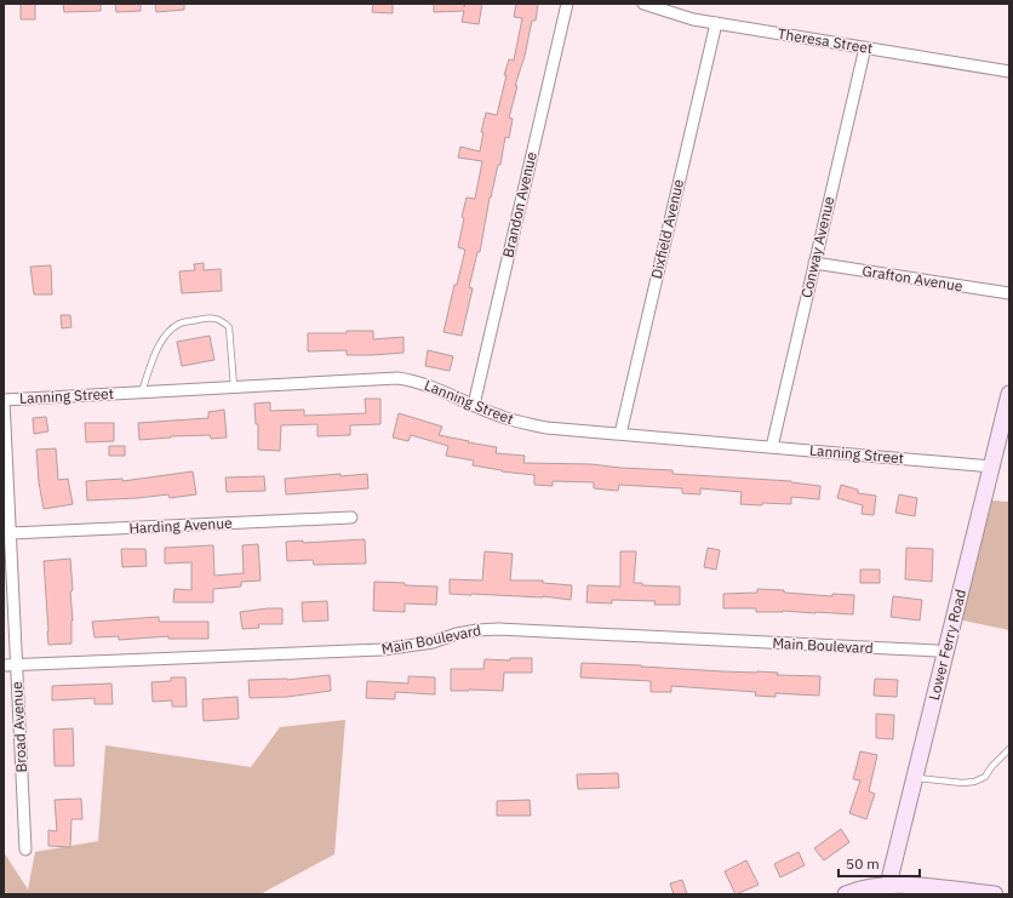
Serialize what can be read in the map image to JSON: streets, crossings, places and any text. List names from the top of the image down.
{
  "streets": {
    "street": [
      "Theresa Street",
      "Brandon Avenue",
      "Dixfield Avenue",
      "Conway Avenue",
      "Grafton Avenue",
      "Lanning Street",
      "Harding Avenue",
      "Main Boulevard",
      "Lower Ferry Road",
      "Broad Avenue"
    ]
  },
  "crossings": [
    ["Theresa Street", "Dixfield Avenue"],
    ["Theresa Street", "Conway Avenue"],
    ["Brandon Avenue", "Lanning Street"],
    ["Dixfield Avenue", "Lanning Street"],
    ["Conway Avenue", "Grafton Avenue"],
    ["Conway Avenue", "Lanning Street"],
    ["Lanning Street", "Lower Ferry Road"],
    ["Lanning Street", "Broad Avenue"],
    ["Harding Avenue", "Broad Avenue"],
    ["Main Boulevard", "Lower Ferry Road"],
    ["Main Boulevard", "Broad Avenue"]
  ],
  "scale_bar": "50 m"
}
